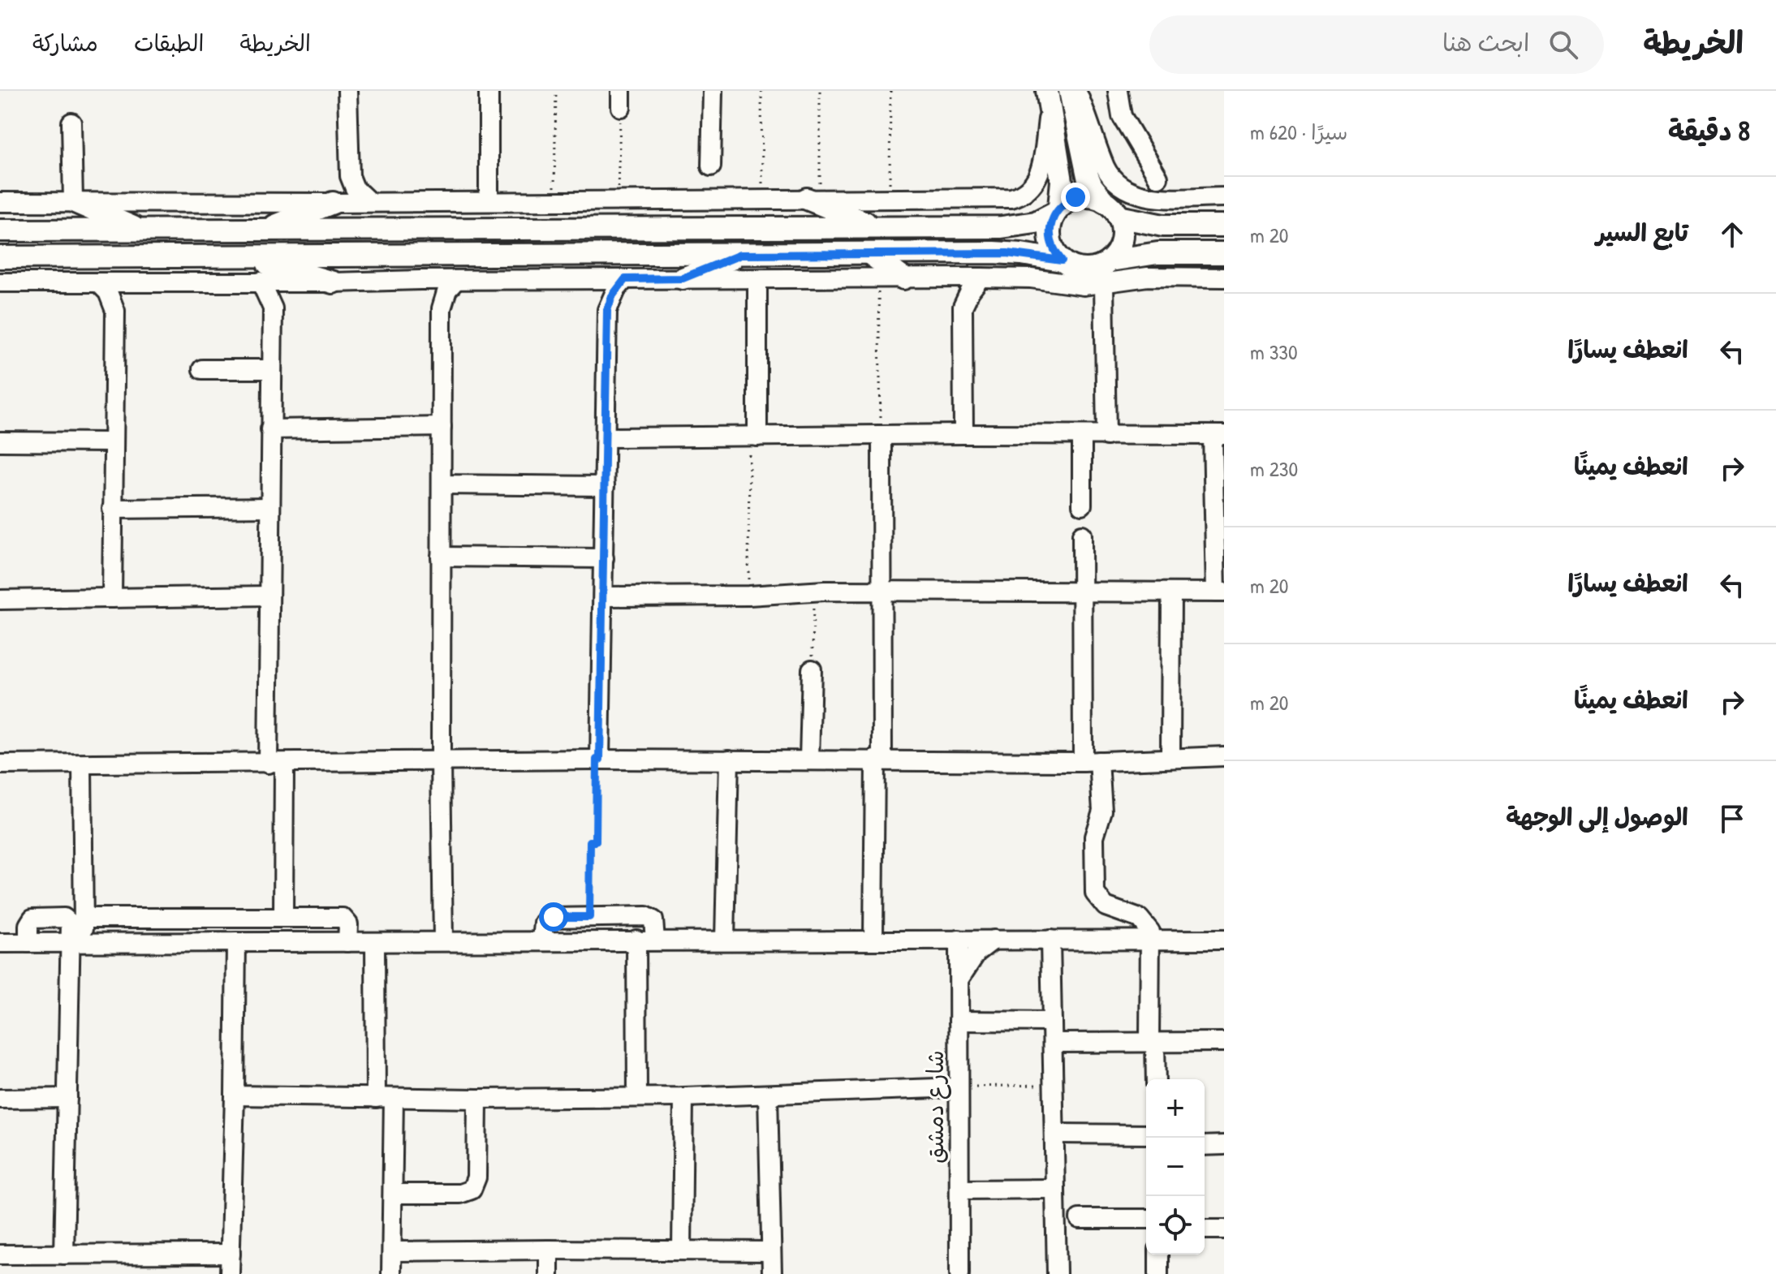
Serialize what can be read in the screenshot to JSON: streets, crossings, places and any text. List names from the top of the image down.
{
  "streets": {
    "street": ["شارع دمشق"]
  },
  "page": {
    "header": "الخريطة",
    "search": "ابحث هنا",
    "nav": ["الخريطة", "الطبقات", "مشاركة"],
    "heading": ["8 دقيقة", "سيرًا · 620 m"],
    "list": [
      ["تابع السير", "20 m"],
      ["انعطف يسارًا", "330 m"],
      ["انعطف يمينًا", "230 m"],
      ["انعطف يسارًا", "20 m"],
      ["انعطف يمينًا", "20 m"],
      "الوصول إلى الوجهة"
    ],
    "map_buttons": ["+", "−"]
  }
}
